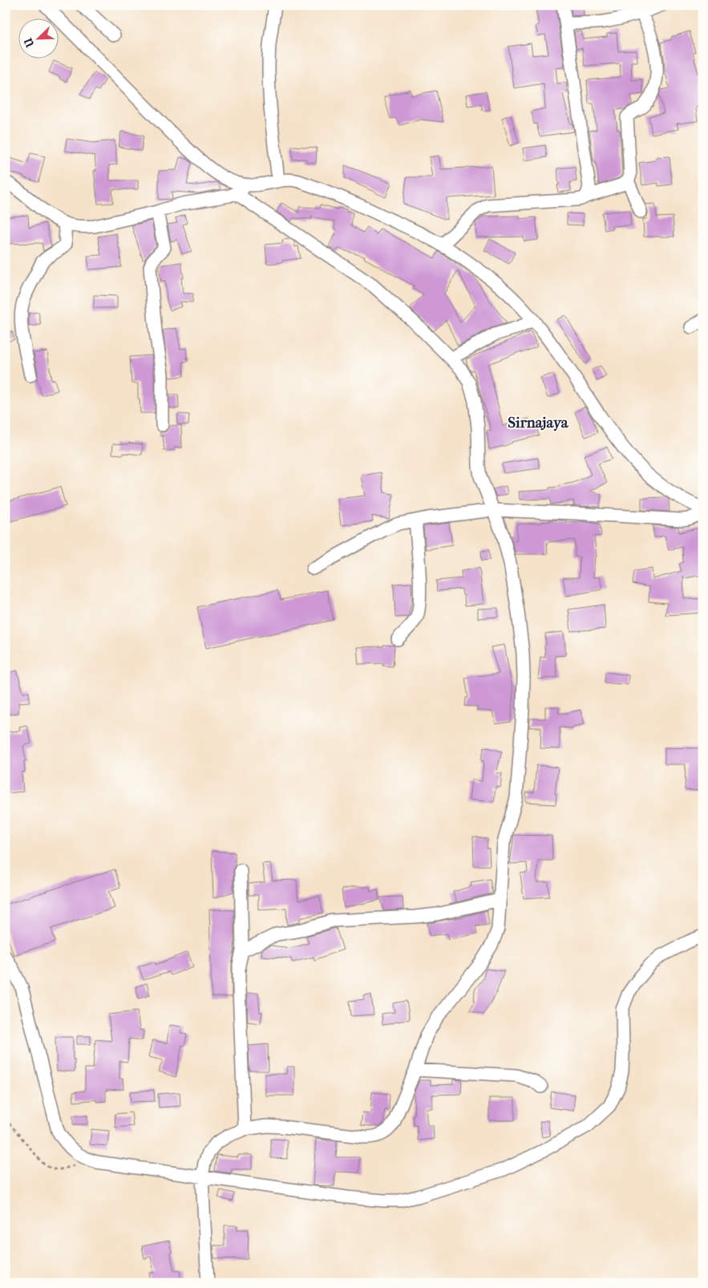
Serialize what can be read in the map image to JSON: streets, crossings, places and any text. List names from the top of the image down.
{
  "districts": ["Sirnajaya"],
  "north": "bottom left"
}
